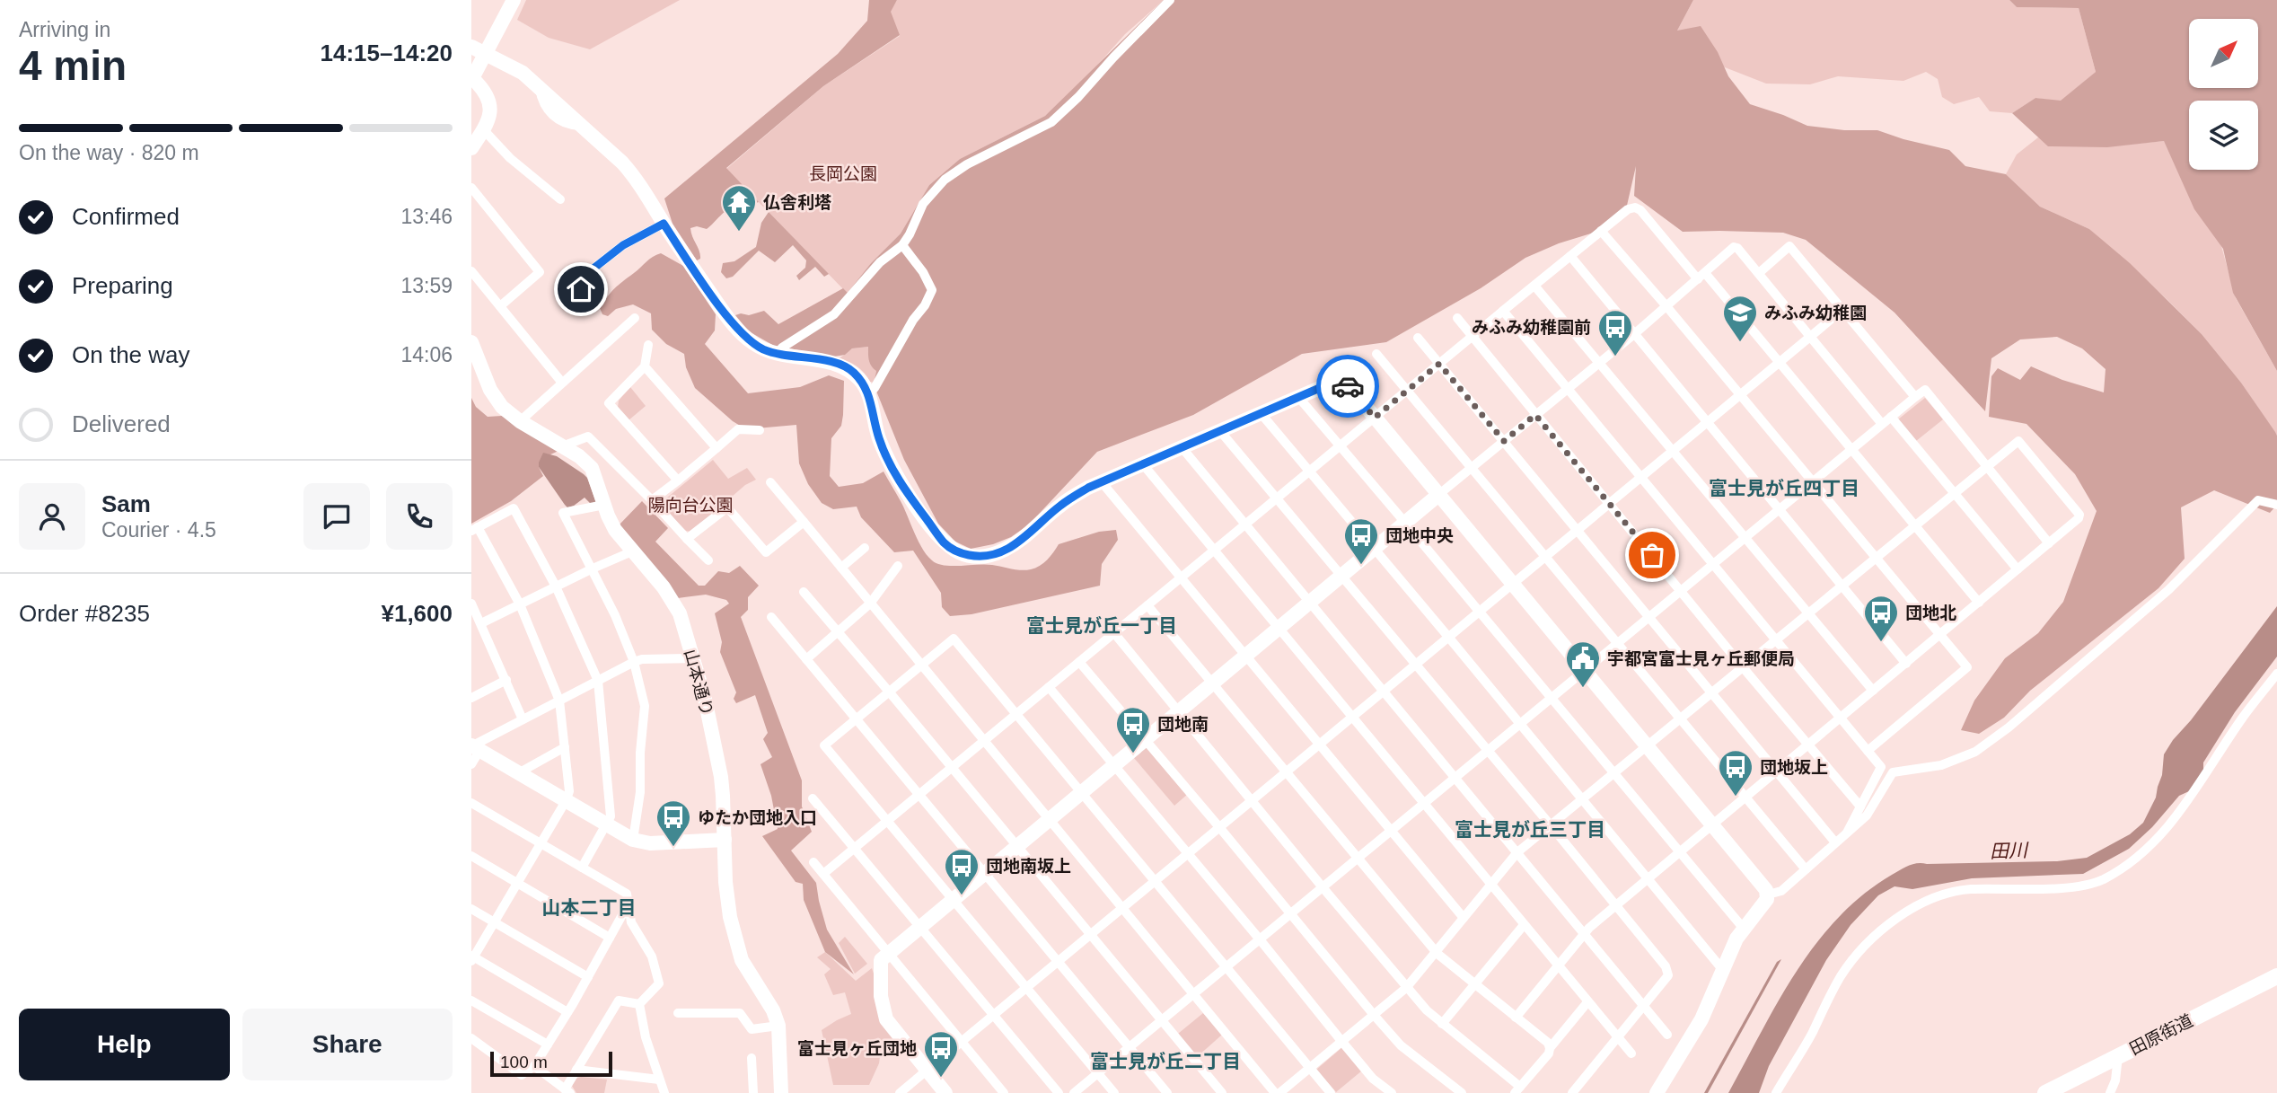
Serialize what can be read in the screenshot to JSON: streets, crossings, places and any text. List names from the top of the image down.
{
  "streets": {
    "main road": ["田原街道"],
    "street": ["山本通り"]
  },
  "districts": [
    "富士見が丘四丁目",
    "富士見が丘一丁目",
    "富士見が丘三丁目",
    "山本二丁目",
    "富士見が丘二丁目"
  ],
  "water": ["田川"],
  "parks": ["長岡公園", "陽向台公園"],
  "places": {
    "temple": ["仏舎利塔"],
    "school or university": ["みふみ幼稚園"],
    "bus stop": [
      "みふみ幼稚園前",
      "団地中央",
      "団地北",
      "団地南",
      "団地坂上",
      "ゆたか団地入口",
      "団地南坂上",
      "富士見ヶ丘団地"
    ],
    "public building": ["宇都宮富士見ヶ丘郵便局"]
  },
  "scale_bar": "100 m",
  "north": "top right",
  "page": {
    "heading": ["4 min", "Arriving in", "14:15–14:20"],
    "panel": [
      "Sam",
      "Courier · 4.5",
      "Order #8235",
      "¥1,600"
    ],
    "bar": "On the way · 820 m",
    "list": [
      ["Confirmed", "13:46"],
      ["Preparing", "13:59"],
      ["On the way", "14:06"],
      "Delivered"
    ],
    "buttons": ["Help", "Share"],
    "scale": "100 m"
  }
}
